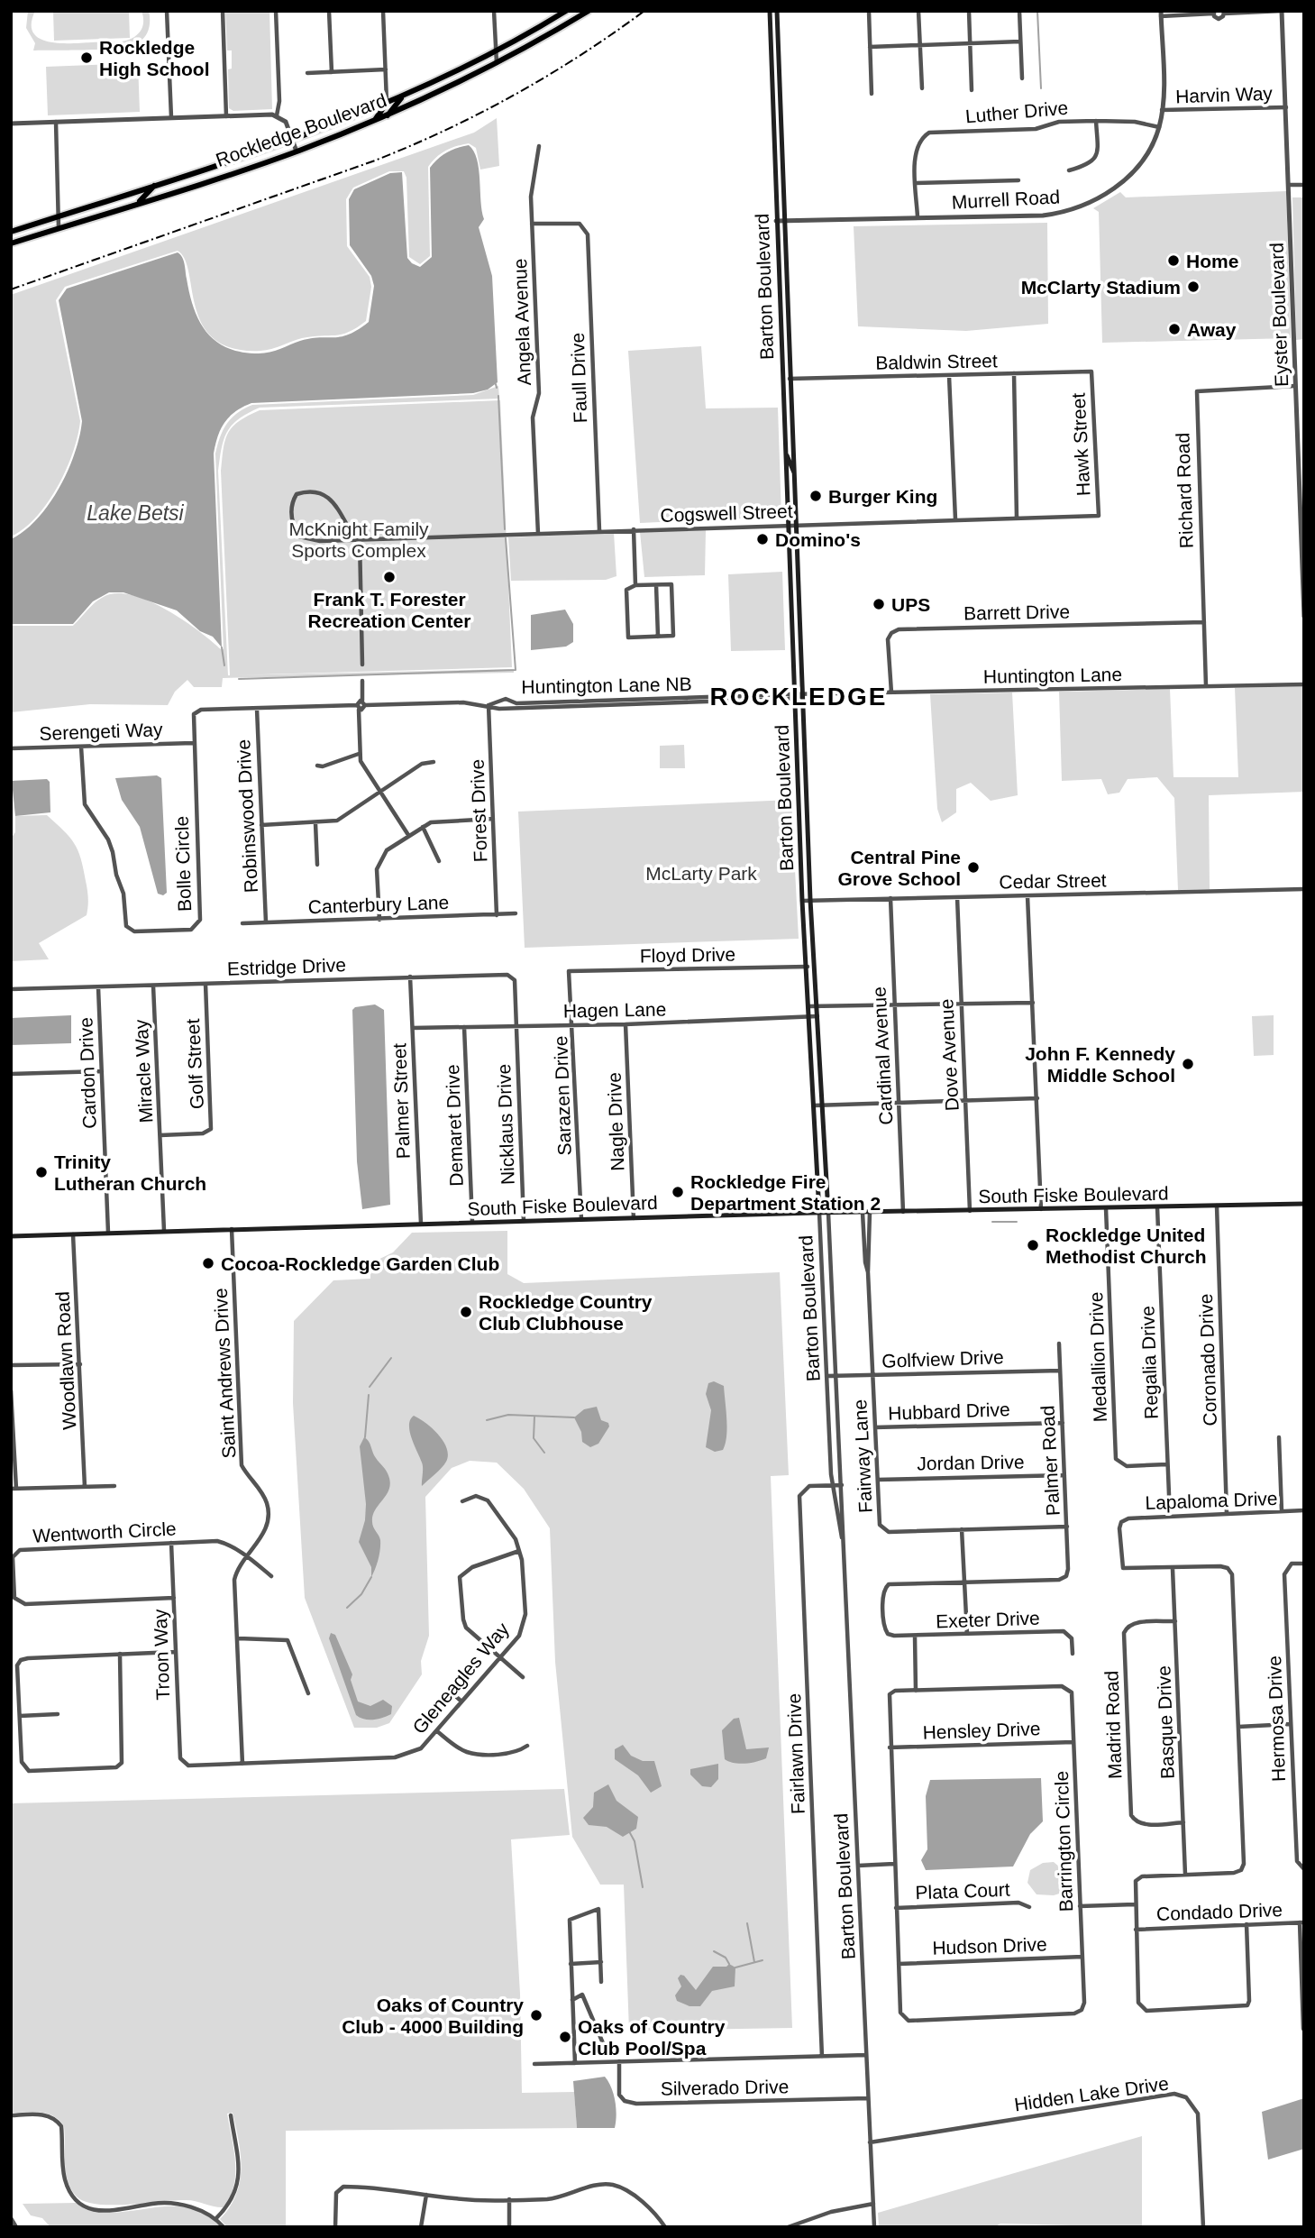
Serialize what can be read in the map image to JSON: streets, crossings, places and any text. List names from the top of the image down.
{
  "streets": {
    "main road": ["Rockledge Boulevard", "Barton Boulevard", "South Fiske Boulevard"],
    "street": [
      "Harvin Way",
      "Luther Drive",
      "Murrell Road",
      "Eyster Boulevard",
      "Angela Avenue",
      "Baldwin Street",
      "Faull Drive",
      "Hawk Street",
      "Richard Road",
      "Cogswell Street",
      "Barrett Drive",
      "Huntington Lane",
      "Huntington Lane NB",
      "Serengeti Way",
      "Forest Drive",
      "Robinswood Drive",
      "Bolle Circle",
      "Cedar Street",
      "Canterbury Lane",
      "Floyd Drive",
      "Estridge Drive",
      "Hagen Lane",
      "Dove Avenue",
      "Cardinal Avenue",
      "Golf Street",
      "Miracle Way",
      "Cardon Drive",
      "Sarazen Drive",
      "Palmer Street",
      "Nagle Drive",
      "Nicklaus Drive",
      "Demaret Drive",
      "Medallion Drive",
      "Golfview Drive",
      "Coronado Drive",
      "Woodlawn Road",
      "Regalia Drive",
      "Saint Andrews Drive",
      "Hubbard Drive",
      "Fairway Lane",
      "Palmer Road",
      "Jordan Drive",
      "Lapaloma Drive",
      "Wentworth Circle",
      "Exeter Drive",
      "Troon Way",
      "Gleneagles Way",
      "Hermosa Drive",
      "Basque Drive",
      "Madrid Road",
      "Hensley Drive",
      "Fairlawn Drive",
      "Barrington Circle",
      "Plata Court",
      "Condado Drive",
      "Hudson Drive",
      "Silverado Drive",
      "Hidden Lake Drive"
    ]
  },
  "crossings": [
    ["Harvin Way", "Murrell Road"],
    ["Harvin Way", "Eyster Boulevard"],
    ["Luther Drive", "Murrell Road"],
    ["Murrell Road", "Barton Boulevard"],
    ["Barton Boulevard", "Baldwin Street"],
    ["Barton Boulevard", "Cogswell Street"],
    ["Barton Boulevard", "Huntington Lane"],
    ["Barton Boulevard", "Huntington Lane NB"],
    ["Barton Boulevard", "Cedar Street"],
    ["Barton Boulevard", "Floyd Drive"],
    ["Barton Boulevard", "Hagen Lane"],
    ["Barton Boulevard", "South Fiske Boulevard"],
    ["Barton Boulevard", "Golfview Drive"],
    ["Barton Boulevard", "Fairlawn Drive"],
    ["Barton Boulevard", "Silverado Drive"],
    ["Barton Boulevard", "Hidden Lake Drive"],
    ["Eyster Boulevard", "Richard Road"],
    ["Angela Avenue", "Faull Drive"],
    ["Angela Avenue", "Cogswell Street"],
    ["Baldwin Street", "Hawk Street"],
    ["Faull Drive", "Cogswell Street"],
    ["Hawk Street", "Cogswell Street"],
    ["Richard Road", "Barrett Drive"],
    ["Richard Road", "Huntington Lane"],
    ["Barrett Drive", "Huntington Lane"],
    ["Huntington Lane", "Huntington Lane NB"],
    ["Huntington Lane NB", "Forest Drive"],
    ["Serengeti Way", "Bolle Circle"],
    ["Forest Drive", "Canterbury Lane"],
    ["Robinswood Drive", "Bolle Circle"],
    ["Robinswood Drive", "Canterbury Lane"],
    ["Cedar Street", "Dove Avenue"],
    ["Cedar Street", "Cardinal Avenue"],
    ["Floyd Drive", "Sarazen Drive"],
    ["Estridge Drive", "Hagen Lane"],
    ["Estridge Drive", "Golf Street"],
    ["Estridge Drive", "Miracle Way"],
    ["Estridge Drive", "Cardon Drive"],
    ["Estridge Drive", "Palmer Street"],
    ["Estridge Drive", "Nicklaus Drive"],
    ["Hagen Lane", "Sarazen Drive"],
    ["Hagen Lane", "Palmer Street"],
    ["Hagen Lane", "Nagle Drive"],
    ["Hagen Lane", "Nicklaus Drive"],
    ["Hagen Lane", "Demaret Drive"],
    ["Dove Avenue", "South Fiske Boulevard"],
    ["Cardinal Avenue", "South Fiske Boulevard"],
    ["Golf Street", "Miracle Way"],
    ["Miracle Way", "South Fiske Boulevard"],
    ["Cardon Drive", "South Fiske Boulevard"],
    ["Sarazen Drive", "South Fiske Boulevard"],
    ["Palmer Street", "South Fiske Boulevard"],
    ["Nagle Drive", "South Fiske Boulevard"],
    ["Nicklaus Drive", "South Fiske Boulevard"],
    ["Demaret Drive", "South Fiske Boulevard"],
    ["South Fiske Boulevard", "Medallion Drive"],
    ["South Fiske Boulevard", "Coronado Drive"],
    ["South Fiske Boulevard", "Woodlawn Road"],
    ["South Fiske Boulevard", "Regalia Drive"],
    ["South Fiske Boulevard", "Saint Andrews Drive"],
    ["South Fiske Boulevard", "Fairway Lane"],
    ["Medallion Drive", "Regalia Drive"],
    ["Golfview Drive", "Fairway Lane"],
    ["Golfview Drive", "Palmer Road"],
    ["Coronado Drive", "Lapaloma Drive"],
    ["Regalia Drive", "Lapaloma Drive"],
    ["Saint Andrews Drive", "Wentworth Circle"],
    ["Saint Andrews Drive", "Gleneagles Way"],
    ["Hubbard Drive", "Fairway Lane"],
    ["Hubbard Drive", "Palmer Road"],
    ["Fairway Lane", "Palmer Road"],
    ["Fairway Lane", "Jordan Drive"],
    ["Palmer Road", "Jordan Drive"],
    ["Palmer Road", "Exeter Drive"],
    ["Lapaloma Drive", "Basque Drive"],
    ["Wentworth Circle", "Troon Way"],
    ["Troon Way", "Gleneagles Way"],
    ["Basque Drive", "Madrid Road"],
    ["Hensley Drive", "Barrington Circle"],
    ["Barrington Circle", "Plata Court"],
    ["Barrington Circle", "Hudson Drive"]
  ],
  "districts": ["ROCKLEDGE"],
  "water": ["Lake Betsi"],
  "parks": ["McKnight Family Sports Complex", "McLarty Park"],
  "places": [
    "Rockledge High School",
    "Home",
    "McClarty Stadium",
    "Away",
    "Burger King",
    "Domino's",
    "Frank T. Forester Recreation Center",
    "UPS",
    "Central Pine Grove School",
    "John F. Kennedy Middle School",
    "Trinity Lutheran Church",
    "Rockledge Fire Department Station 2",
    "Rockledge United Methodist Church",
    "Cocoa-Rockledge Garden Club",
    "Rockledge Country Club Clubhouse",
    "Oaks of Country Club - 4000 Building",
    "Oaks of Country Club Pool/Spa"
  ]
}
